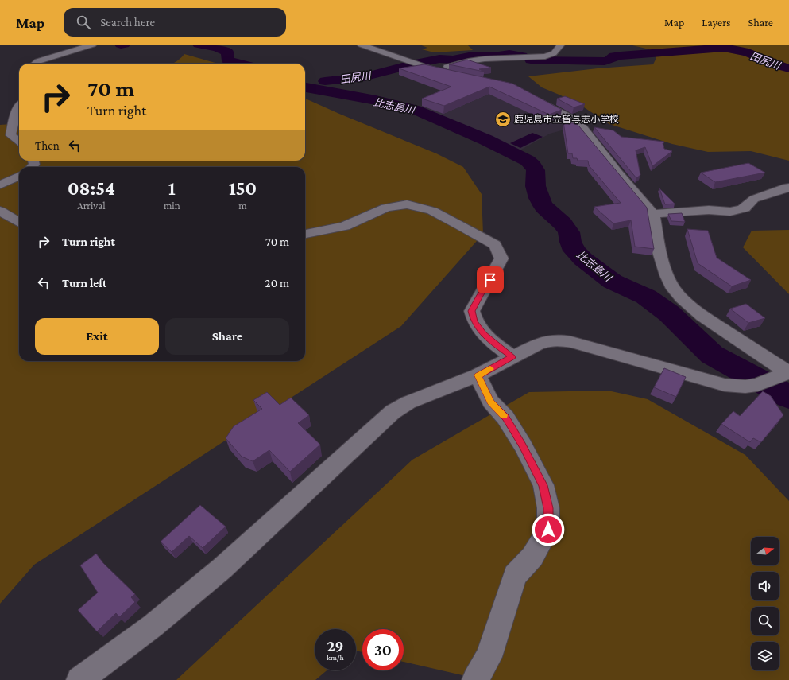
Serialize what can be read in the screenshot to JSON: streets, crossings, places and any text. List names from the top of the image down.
{
  "water": ["田尻川", "比志島川"],
  "places": {
    "school or university": ["鹿児島市立皆与志小学校"]
  },
  "north": "right",
  "page": {
    "header": "Map",
    "search": "Search here",
    "nav": ["Map", "Layers", "Share"],
    "turn": ["70 m", "Turn right"],
    "then": "Then",
    "eta": [
      "08:54",
      "Arrival",
      "1",
      "min",
      "150",
      "m"
    ],
    "list": [
      {
        "name": "Turn right",
        "value": "70 m"
      },
      {
        "name": "Turn left",
        "value": "20 m"
      }
    ],
    "buttons": ["Exit", "Share"],
    "speed": "29 km/h",
    "limit": "30"
  }
}
